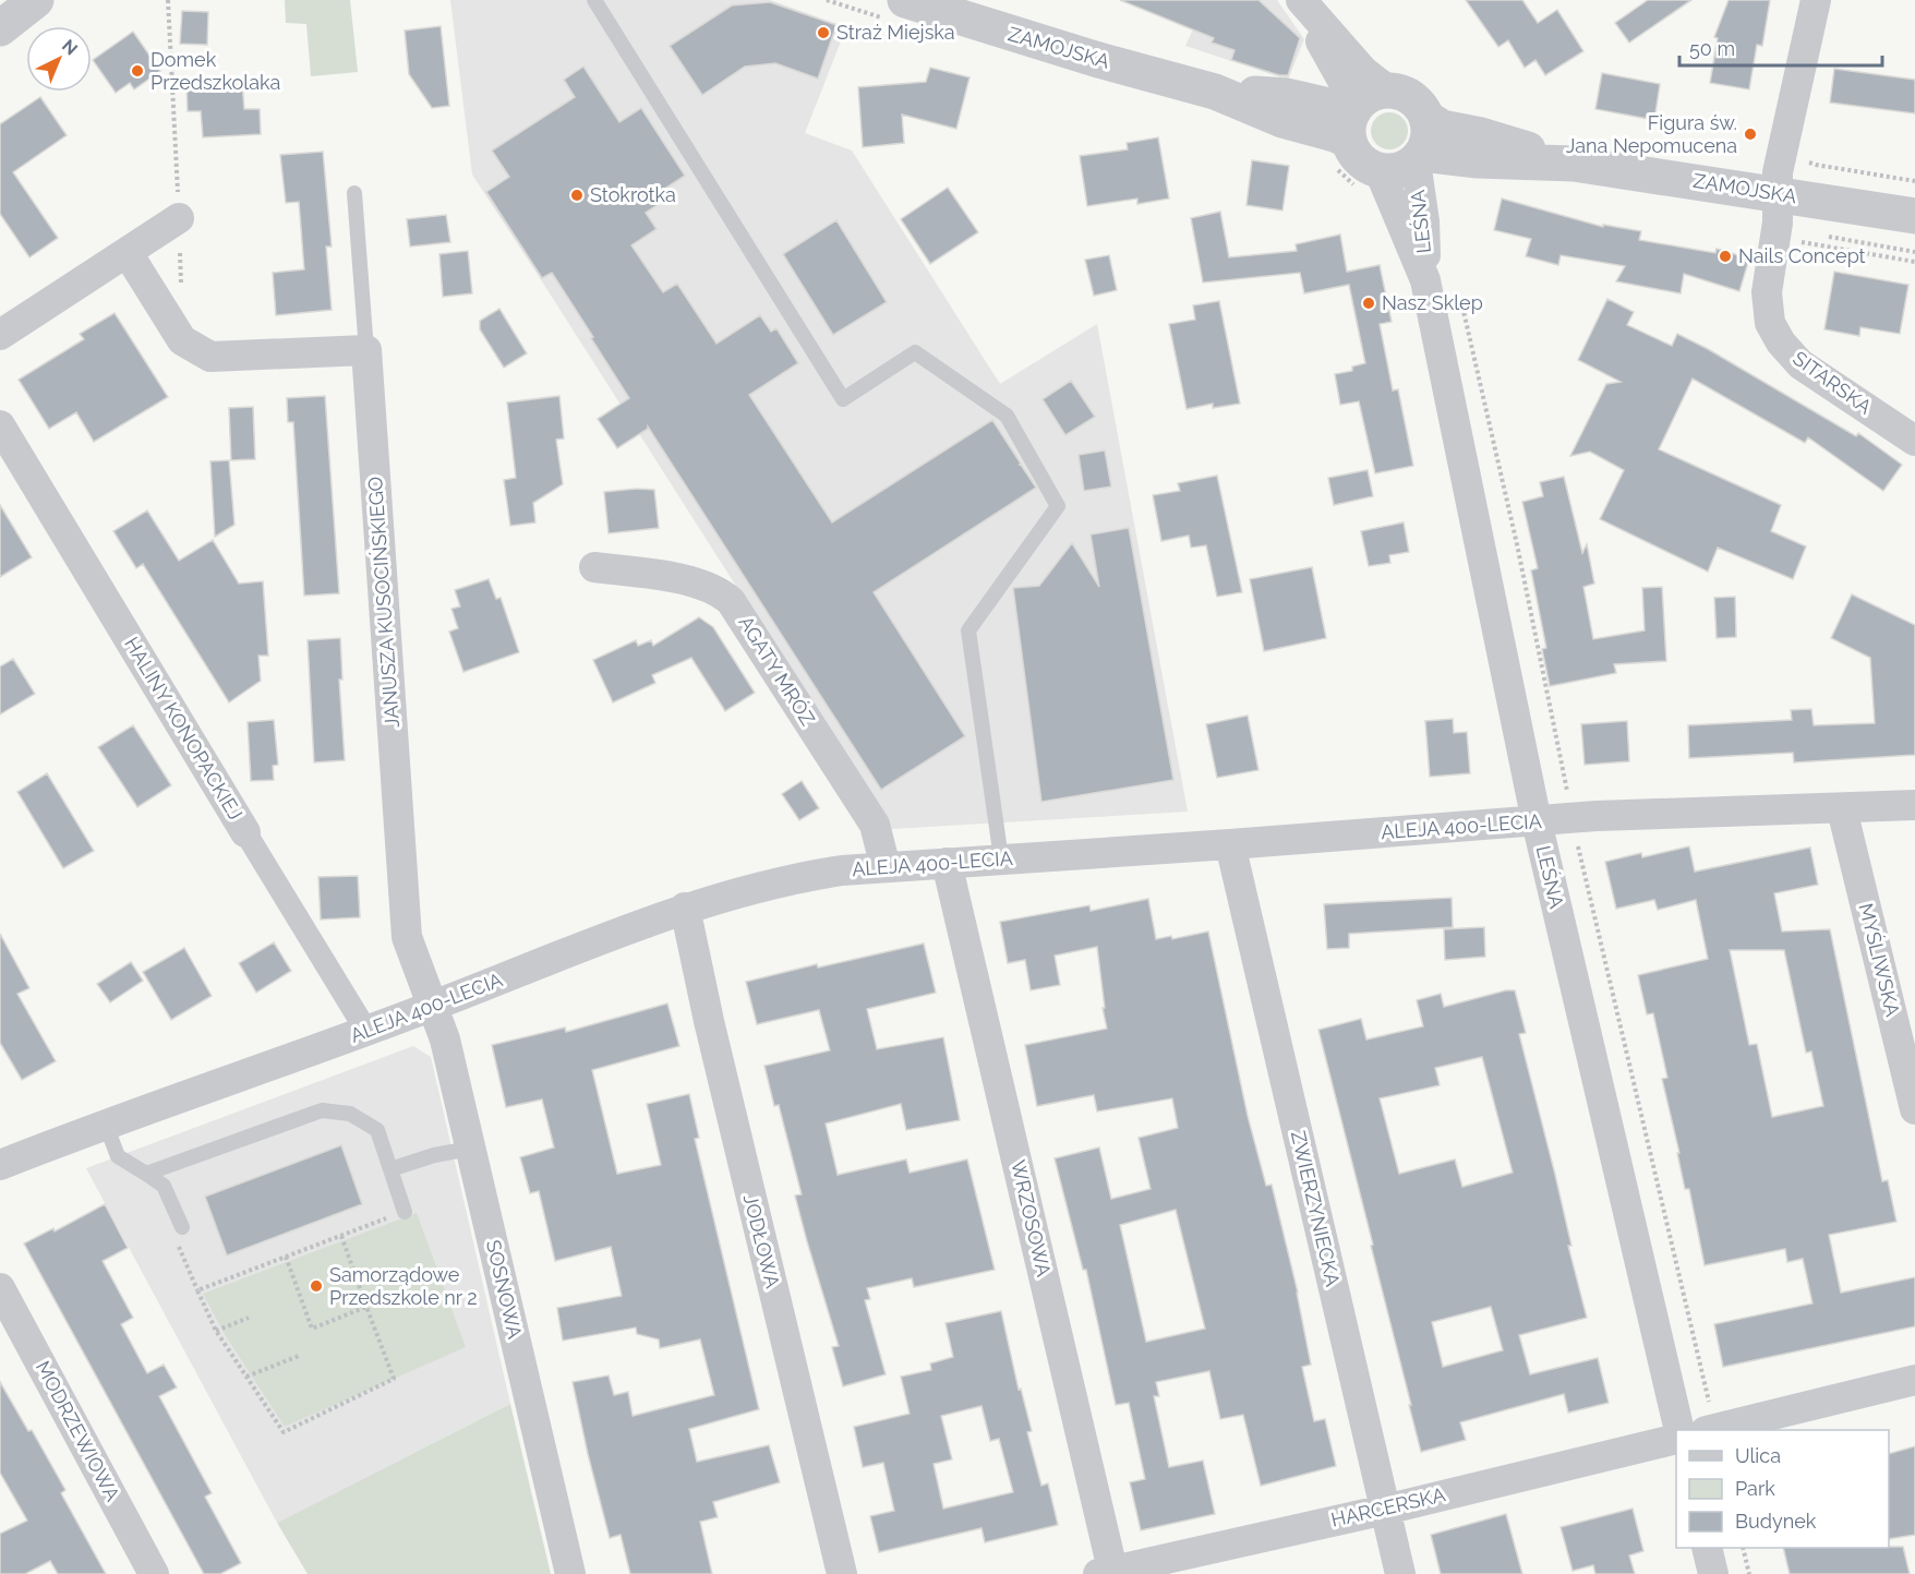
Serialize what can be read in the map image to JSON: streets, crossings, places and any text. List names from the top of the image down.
{
  "streets": {
    "street": [
      "ZAMOJSKA",
      "LEŚNA",
      "SITARSKA",
      "JANUSZA KUSOCIŃSKIEGO",
      "AGATY MRÓZ",
      "HALINY KONOPACKIEJ",
      "ALEJA 400-LECIA",
      "MYŚLIWSKA",
      "ZWIERZYNIECKA",
      "WRZOSOWA",
      "JODŁOWA",
      "SOSNOWA",
      "MODRZEWIOWA",
      "HARCERSKA"
    ]
  },
  "crossings": [
    ["ZAMOJSKA", "LEŚNA"],
    ["ZAMOJSKA", "SITARSKA"],
    ["LEŚNA", "ALEJA 400-LECIA"],
    ["JANUSZA KUSOCIŃSKIEGO", "ALEJA 400-LECIA"],
    ["JANUSZA KUSOCIŃSKIEGO", "SOSNOWA"],
    ["AGATY MRÓZ", "ALEJA 400-LECIA"],
    ["HALINY KONOPACKIEJ", "ALEJA 400-LECIA"],
    ["ALEJA 400-LECIA", "MYŚLIWSKA"],
    ["ALEJA 400-LECIA", "ZWIERZYNIECKA"],
    ["ALEJA 400-LECIA", "WRZOSOWA"],
    ["ALEJA 400-LECIA", "JODŁOWA"],
    ["ALEJA 400-LECIA", "SOSNOWA"],
    ["ZWIERZYNIECKA", "HARCERSKA"],
    ["WRZOSOWA", "HARCERSKA"]
  ],
  "places": [
    "Straż Miejska",
    "Domek Przedszkolaka",
    "Figura św. Jana Nepomucena",
    "Stokrotka",
    "Nails Concept",
    "Nasz Sklep",
    "Samorządowe Przedszkole nr 2"
  ],
  "legend": ["Ulica", "Park", "Budynek"],
  "scale_bar": "50 m",
  "north": "top right"
}
